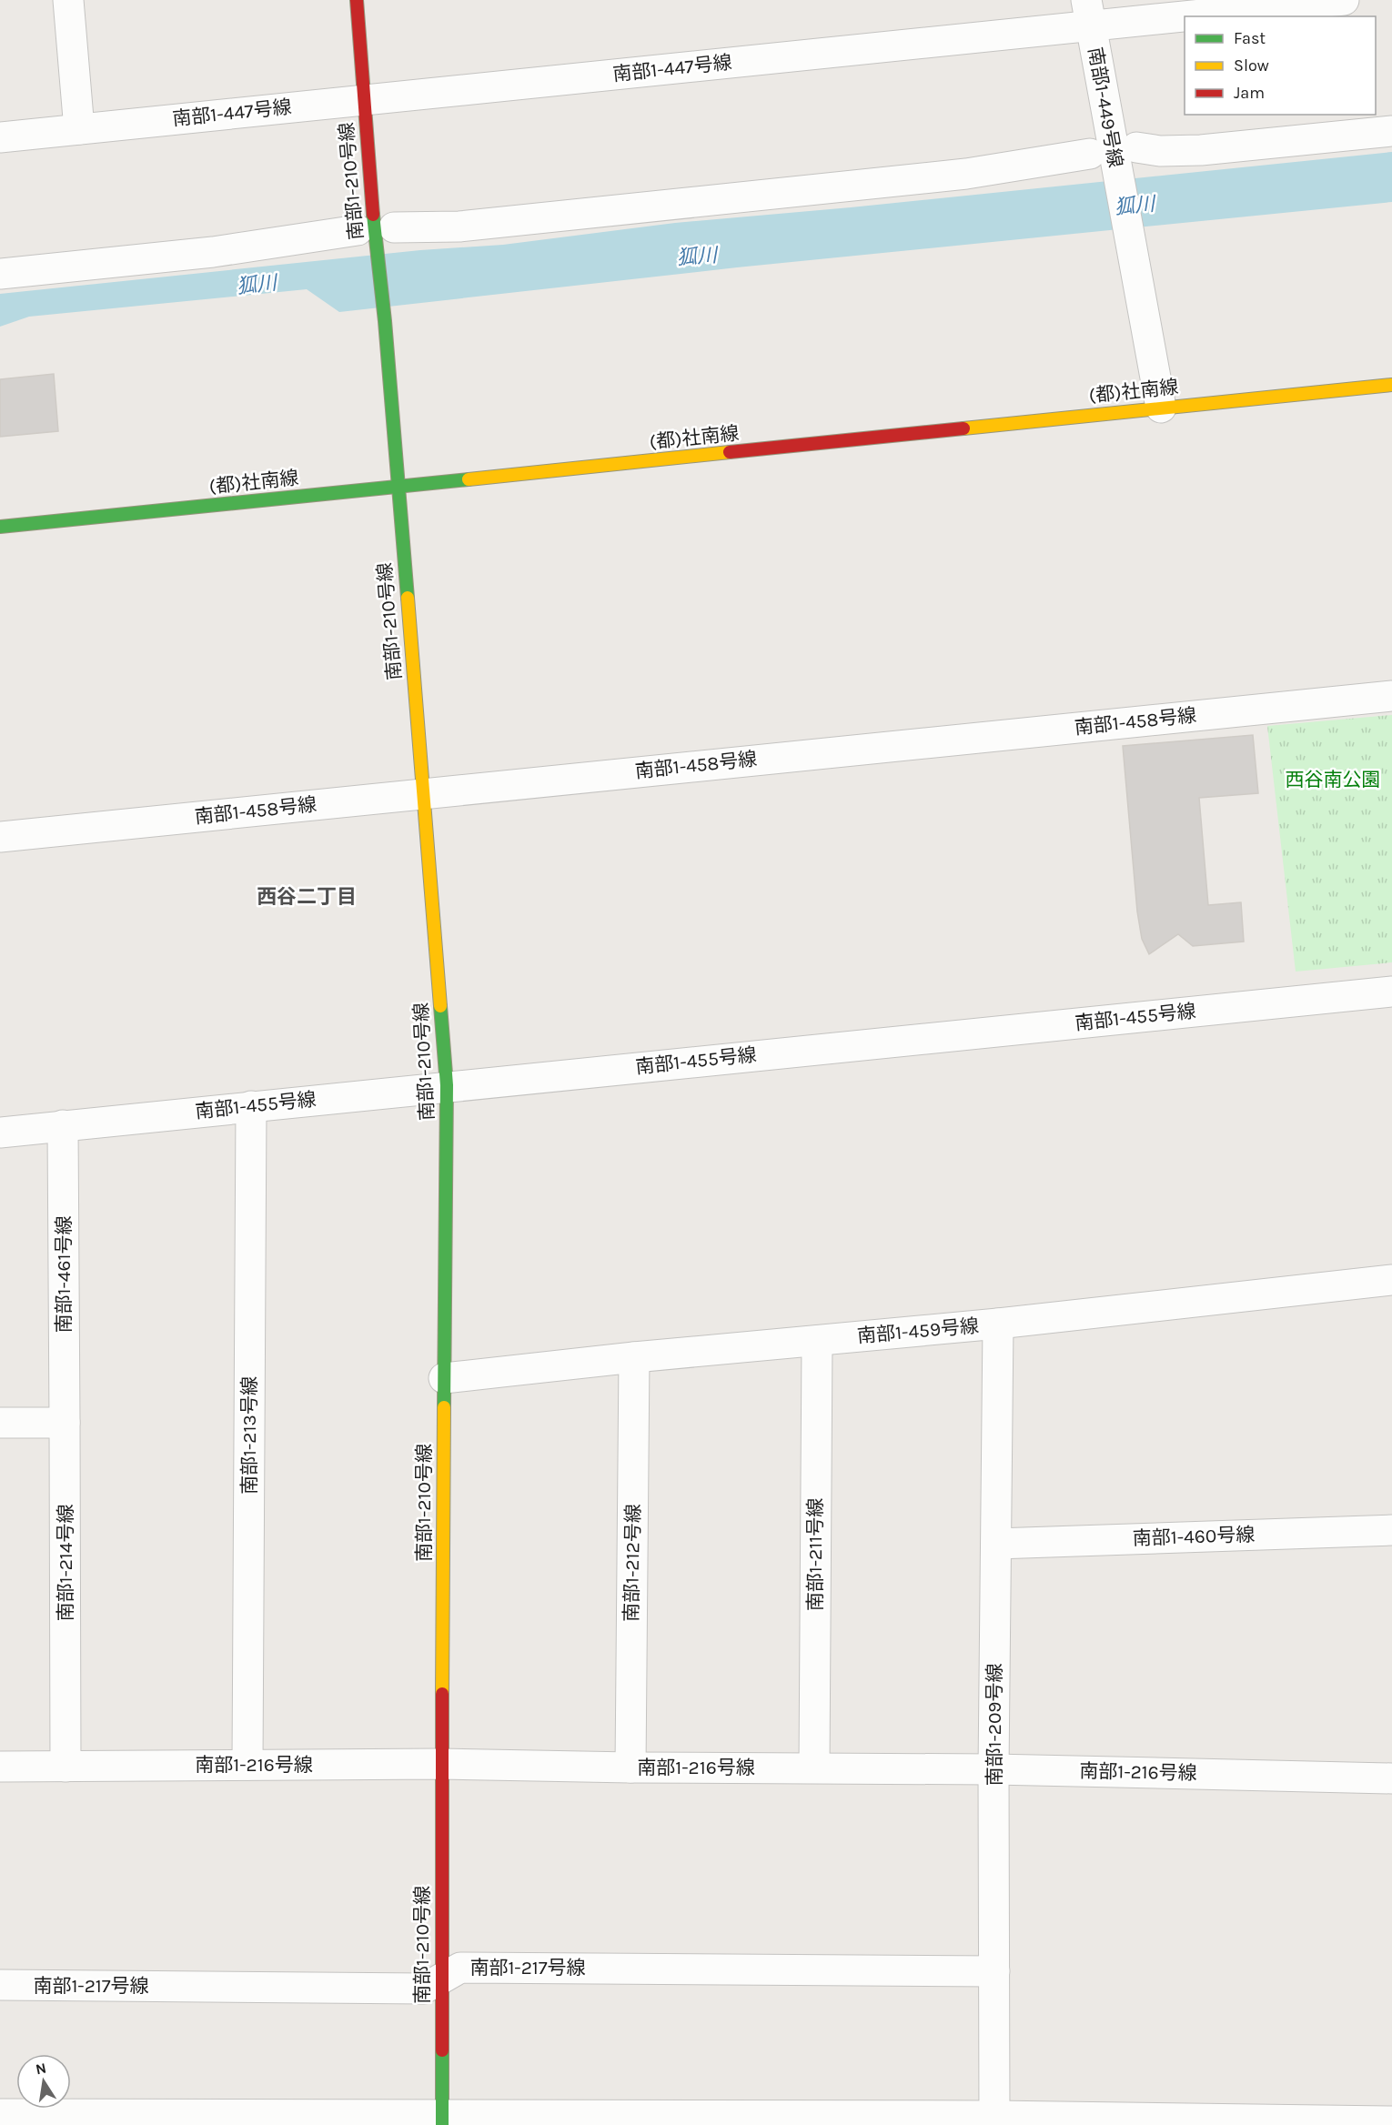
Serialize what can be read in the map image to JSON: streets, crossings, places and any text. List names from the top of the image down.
{
  "streets": {
    "street": [
      "南部1-447号線",
      "南部1-449号線",
      "南部1-210号線",
      "(都)社南線",
      "南部1-458号線",
      "南部1-455号線",
      "南部1-461号線",
      "南部1-459号線",
      "南部1-213号線",
      "南部1-460号線",
      "南部1-211号線",
      "南部1-214号線",
      "南部1-212号線",
      "南部1-209号線",
      "南部1-216号線",
      "南部1-217号線"
    ]
  },
  "crossings": [
    ["南部1-447号線", "南部1-449号線"],
    ["南部1-447号線", "南部1-210号線"],
    ["南部1-449号線", "(都)社南線"],
    ["南部1-210号線", "(都)社南線"],
    ["南部1-210号線", "南部1-458号線"],
    ["南部1-210号線", "南部1-455号線"],
    ["南部1-210号線", "南部1-459号線"],
    ["南部1-210号線", "南部1-216号線"],
    ["南部1-210号線", "南部1-217号線"],
    ["南部1-455号線", "南部1-461号線"],
    ["南部1-455号線", "南部1-213号線"],
    ["南部1-461号線", "南部1-214号線"],
    ["南部1-459号線", "南部1-211号線"],
    ["南部1-459号線", "南部1-212号線"],
    ["南部1-459号線", "南部1-209号線"],
    ["南部1-213号線", "南部1-216号線"],
    ["南部1-460号線", "南部1-209号線"],
    ["南部1-211号線", "南部1-216号線"],
    ["南部1-214号線", "南部1-216号線"],
    ["南部1-212号線", "南部1-216号線"],
    ["南部1-209号線", "南部1-216号線"],
    ["南部1-209号線", "南部1-217号線"]
  ],
  "districts": ["西谷二丁目"],
  "water": ["狐川"],
  "parks": ["西谷南公園"],
  "legend": ["Fast", "Slow", "Jam"],
  "north": "top"
}
